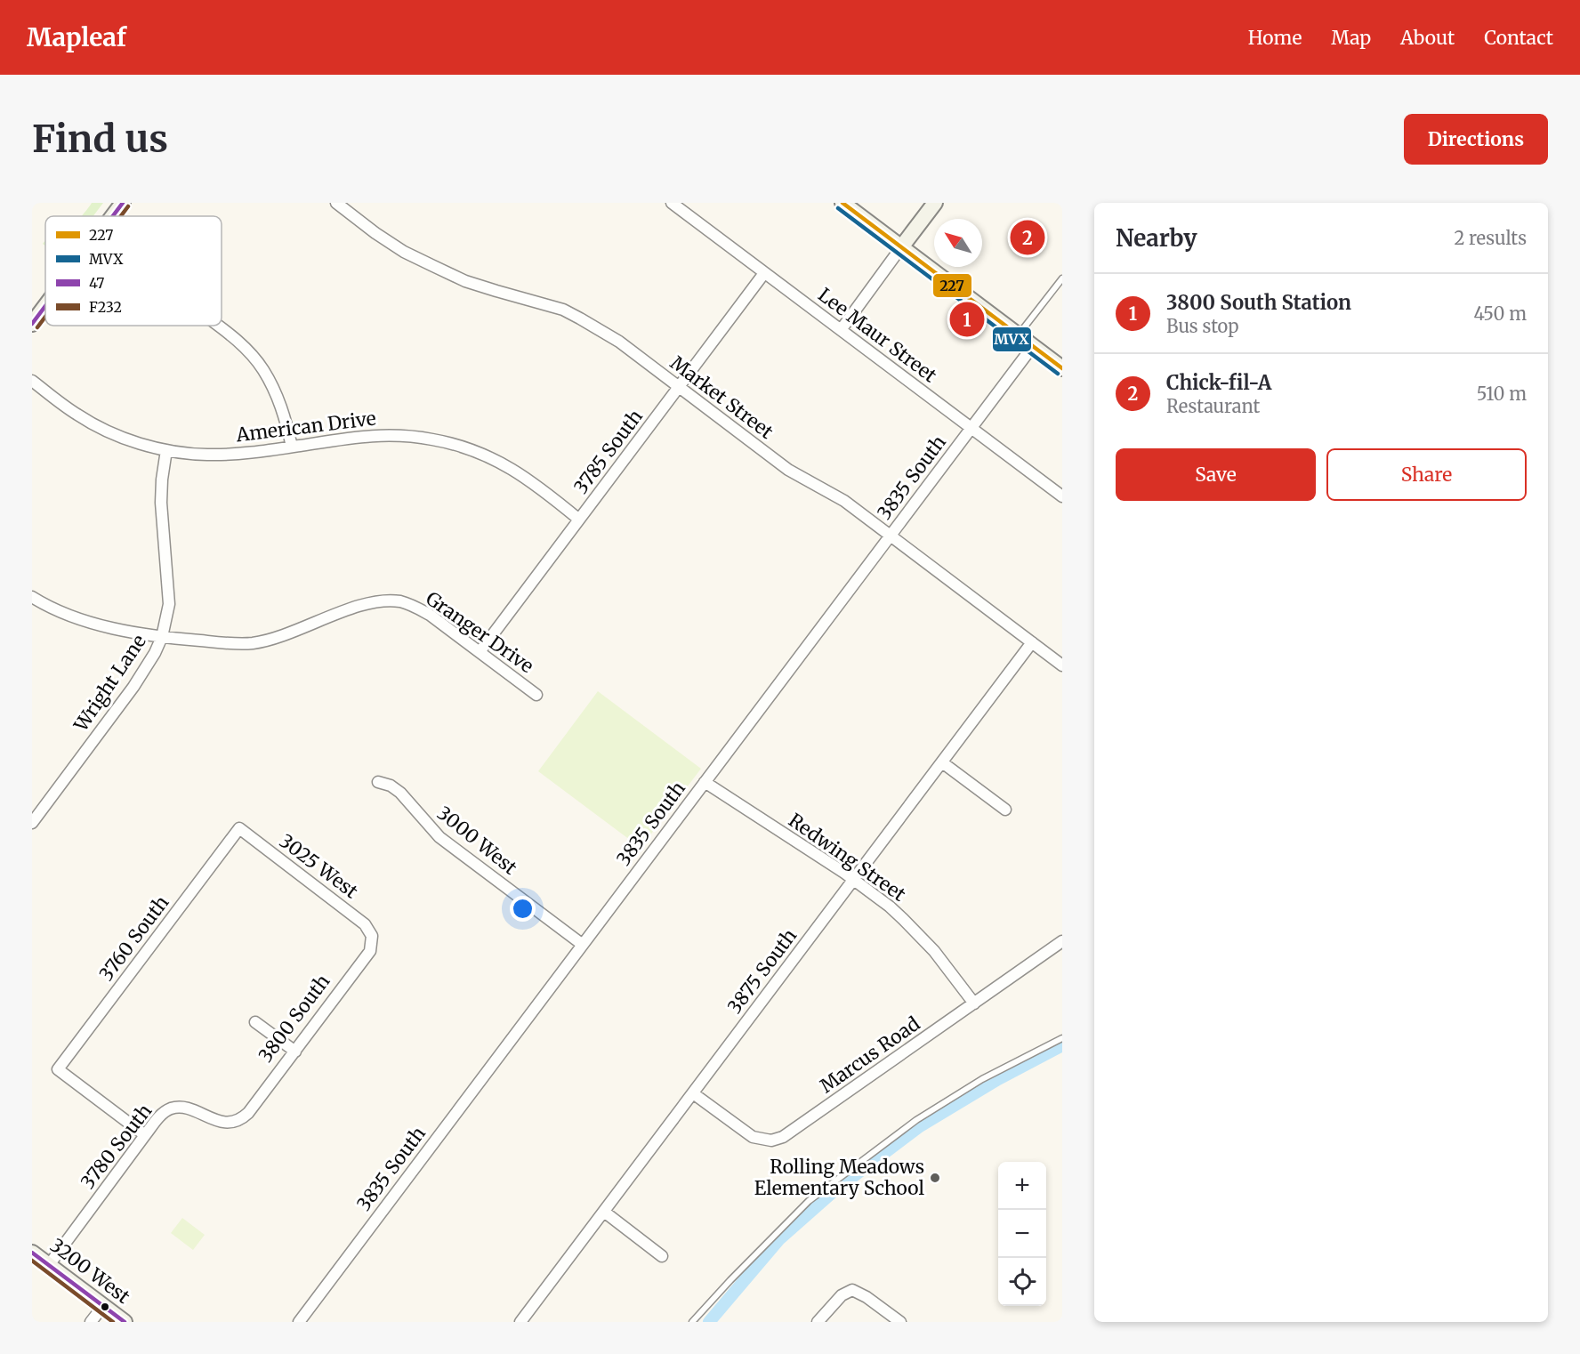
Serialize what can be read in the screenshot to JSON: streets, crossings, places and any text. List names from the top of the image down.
{
  "streets": {
    "street": [
      "Lee Maur Street",
      "Market Street",
      "American Drive",
      "3785 South",
      "3835 South",
      "Granger Drive",
      "Wright Lane",
      "3000 West",
      "Redwing Street",
      "3025 West",
      "3760 South",
      "3875 South",
      "3800 South",
      "Marcus Road",
      "3780 South",
      "3200 West"
    ]
  },
  "crossings": [
    ["Lee Maur Street", "3785 South"],
    ["Lee Maur Street", "3835 South"],
    ["Market Street", "3785 South"],
    ["Market Street", "3835 South"],
    ["Market Street", "3875 South"],
    ["American Drive", "3785 South"],
    ["American Drive", "Wright Lane"],
    ["3785 South", "Granger Drive"],
    ["3835 South", "3000 West"],
    ["3835 South", "Redwing Street"],
    ["Granger Drive", "Wright Lane"],
    ["Redwing Street", "3875 South"],
    ["Redwing Street", "Marcus Road"],
    ["3025 West", "3760 South"],
    ["3025 West", "3800 South"],
    ["3760 South", "3780 South"],
    ["3875 South", "Marcus Road"],
    ["3800 South", "3780 South"],
    ["3780 South", "3200 West"]
  ],
  "places": ["Rolling Meadows Elementary School"],
  "lines": [
    "transit line 227",
    "transit line 47",
    "transit line F232",
    "transit line MVX"
  ],
  "legend": [
    "227",
    "MVX",
    "47",
    "F232"
  ],
  "north": "top left",
  "page": {
    "header": "Mapleaf",
    "nav": [
      "Home",
      "Map",
      "About",
      "Contact"
    ],
    "buttons": [
      "Directions",
      ["Save", "Share"]
    ],
    "title": "Find us",
    "heading": ["Nearby", "2 results"],
    "pins": ["2", "1"],
    "list": [
      {
        "mark": "1",
        "name": "3800 South Station",
        "note": "Bus stop",
        "value": "450 m"
      },
      {
        "mark": "2",
        "name": "Chick-fil-A",
        "note": "Restaurant",
        "value": "510 m"
      }
    ],
    "map_buttons": ["+", "−"]
  }
}
